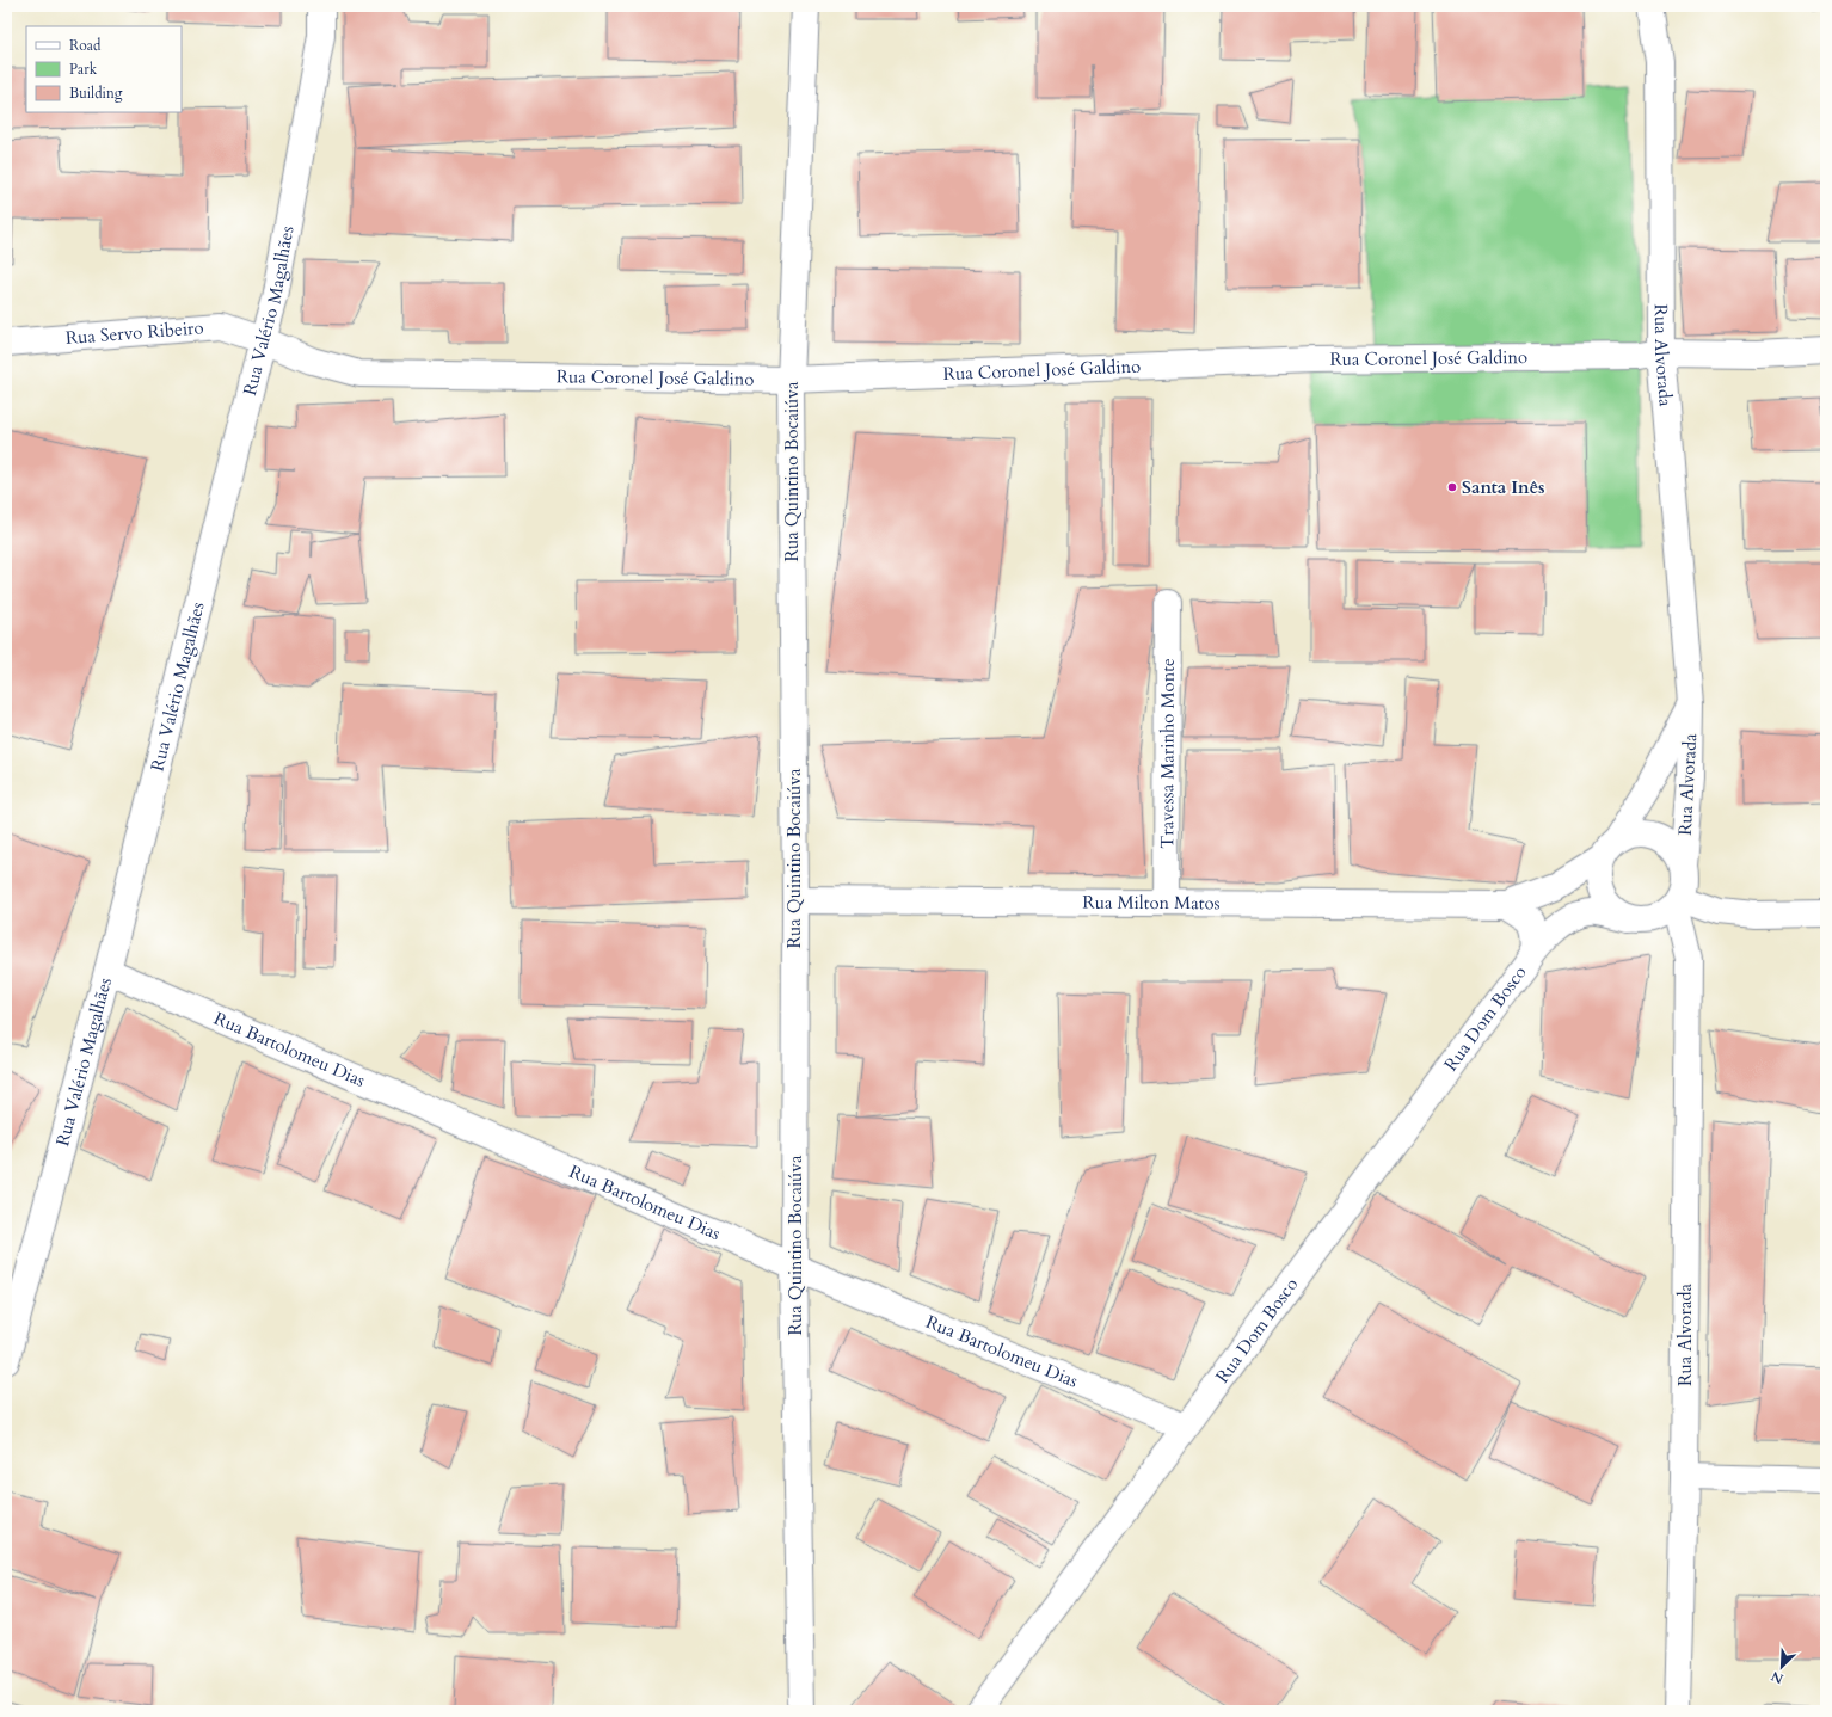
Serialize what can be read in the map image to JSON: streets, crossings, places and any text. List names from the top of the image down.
{
  "streets": {
    "street": [
      "Rua Valério Magalhães",
      "Rua Servo Ribeiro",
      "Rua Alvorada",
      "Rua Coronel José Galdino",
      "Rua Quintino Bocaiúva",
      "Travessa Marinho Monte",
      "Rua Milton Matos",
      "Rua Dom Bosco",
      "Rua Bartolomeu Dias"
    ]
  },
  "crossings": [
    ["Rua Valério Magalhães", "Rua Servo Ribeiro"],
    ["Rua Valério Magalhães", "Rua Coronel José Galdino"],
    ["Rua Valério Magalhães", "Rua Bartolomeu Dias"],
    ["Rua Servo Ribeiro", "Rua Coronel José Galdino"],
    ["Rua Alvorada", "Rua Coronel José Galdino"],
    ["Rua Alvorada", "Rua Milton Matos"],
    ["Rua Alvorada", "Rua Dom Bosco"],
    ["Rua Coronel José Galdino", "Rua Quintino Bocaiúva"],
    ["Rua Quintino Bocaiúva", "Rua Milton Matos"],
    ["Rua Quintino Bocaiúva", "Rua Bartolomeu Dias"],
    ["Travessa Marinho Monte", "Rua Milton Matos"],
    ["Rua Milton Matos", "Rua Dom Bosco"],
    ["Rua Dom Bosco", "Rua Bartolomeu Dias"]
  ],
  "places": ["Santa Inês"],
  "legend": ["Road", "Park", "Building"],
  "north": "bottom left"
}
